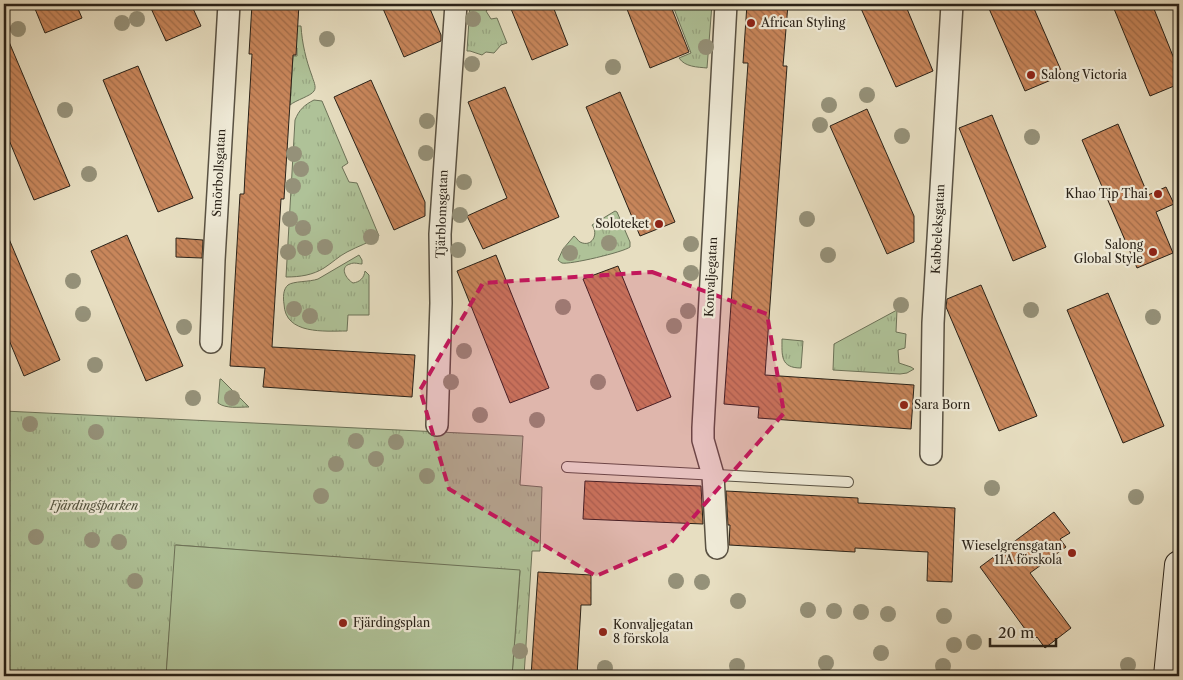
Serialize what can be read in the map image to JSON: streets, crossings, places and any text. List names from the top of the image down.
{
  "streets": {
    "street": [
      "Smörbollsgatan",
      "Tjärblomsgatan",
      "Kabbeleksgatan",
      "Konvaljegatan"
    ]
  },
  "parks": ["Fjärdingsparken"],
  "places": [
    "African Styling",
    "Salong Victoria",
    "Khao Tip Thai",
    "Soloteket",
    "Salong Global Style",
    "Sara Born",
    "Wieselgrensgatan 11A förskola",
    "Fjärdingsplan",
    "Konvaljegatan 8 förskola"
  ],
  "scale_bar": "20 m"
}
